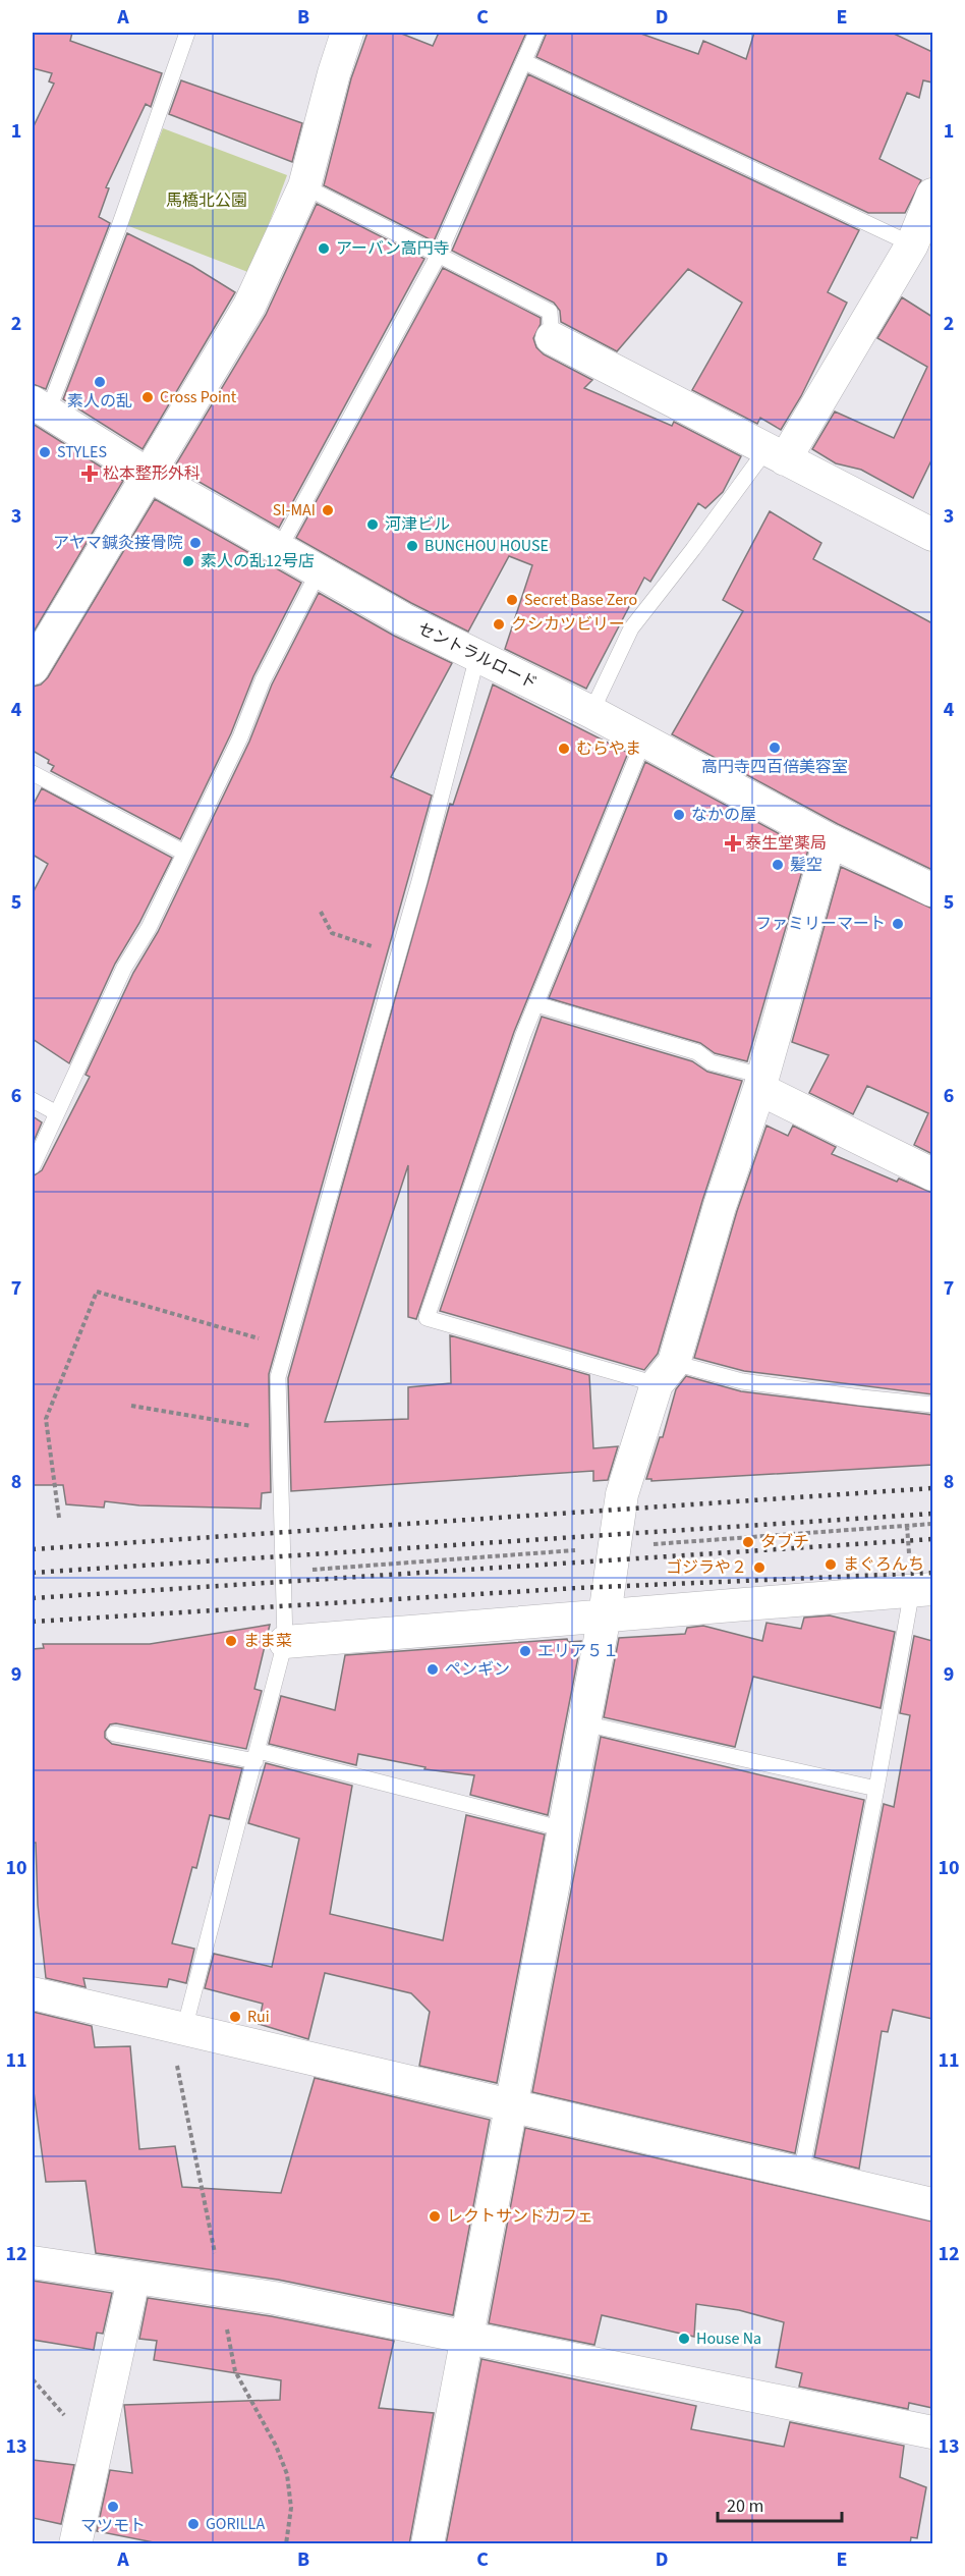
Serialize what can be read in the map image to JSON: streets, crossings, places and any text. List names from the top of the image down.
{
  "streets": {
    "street": ["セントラルロード"]
  },
  "parks": ["馬橋北公園"],
  "places": {
    "other": [
      "アーバン高円寺",
      "素人の乱",
      "Cross Point",
      "STYLES",
      "SI-MAI",
      "河津ビル",
      "アヤマ鍼灸接骨院",
      "BUNCHOU HOUSE",
      "素人の乱12号店",
      "Secret Base Zero",
      "クシカツビリー",
      "高円寺四百倍美容室",
      "むらやま",
      "なかの屋",
      "髪空",
      "ファミリーマート",
      "タブチ",
      "まぐろんち",
      "ゴジラや２",
      "まま菜",
      "エリア５１",
      "ペンギン",
      "Rui",
      "レクトサンドカフェ",
      "House Na",
      "マツモト",
      "GORILLA"
    ],
    "health": ["松本整形外科", "泰生堂薬局"]
  },
  "scale_bar": "20 m",
  "grid": {
    "columns": [
      "A",
      "B",
      "C",
      "D",
      "E"
    ],
    "rows": [
      "1",
      "2",
      "3",
      "4",
      "5",
      "6",
      "7",
      "8",
      "9",
      "10",
      "11",
      "12",
      "13"
    ]
  }
}
